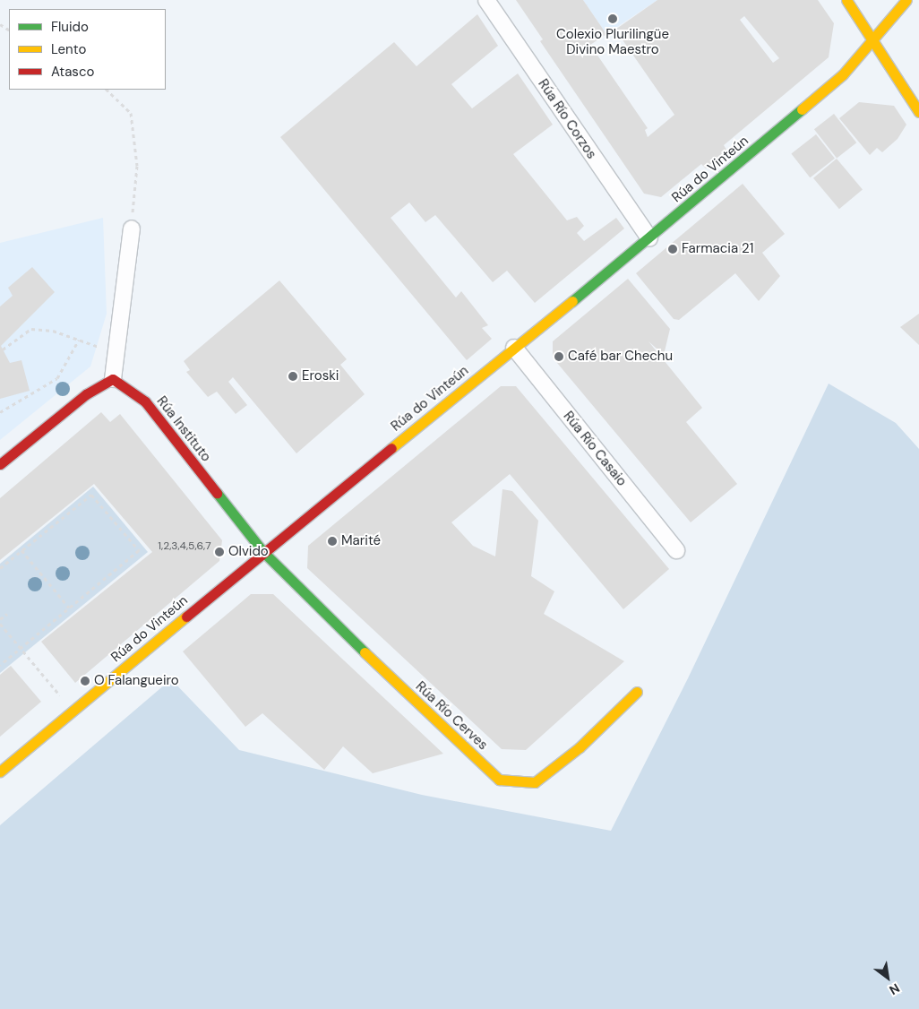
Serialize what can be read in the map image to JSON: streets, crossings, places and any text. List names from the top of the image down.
{
  "streets": {
    "main road": ["Rúa do Vinteún", "Rúa Instituto", "Rúa Río Cerves"],
    "street": ["Rúa Río Corzos", "Rúa Río Casaio"]
  },
  "crossings": [
    ["Rúa Río Corzos", "Rúa do Vinteún"],
    ["Rúa do Vinteún", "Rúa Instituto"],
    ["Rúa do Vinteún", "Rúa Río Casaio"],
    ["Rúa do Vinteún", "Rúa Río Cerves"],
    ["Rúa Instituto", "Rúa Río Cerves"]
  ],
  "places": [
    "Colexio Plurilingüe Divino Maestro",
    "Farmacia 21",
    "Café bar Chechu",
    "Eroski",
    "Marité",
    "Olvido",
    "O Falangueiro"
  ],
  "house_numbers": ["1,2,3,4,5,6,7"],
  "legend": ["Fluido", "Lento", "Atasco"],
  "north": "bottom right"
}
